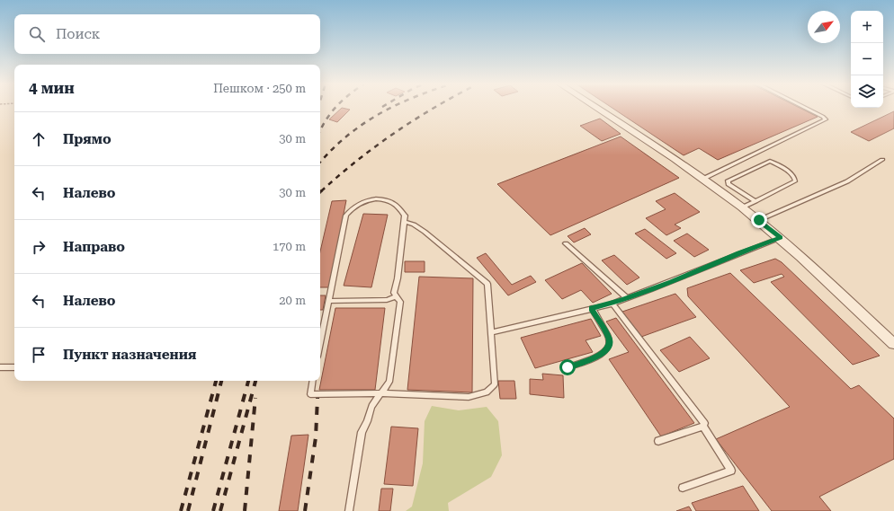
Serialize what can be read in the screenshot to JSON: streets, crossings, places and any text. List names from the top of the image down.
{
  "north": "top right",
  "page": {
    "map_buttons": ["+", "−"],
    "search": "Поиск",
    "heading": ["4 мин", "Пешком · 250 m"],
    "list": [
      ["Прямо", "30 m"],
      ["Налево", "30 m"],
      ["Направо", "170 m"],
      ["Налево", "20 m"],
      "Пункт назначения"
    ]
  }
}
